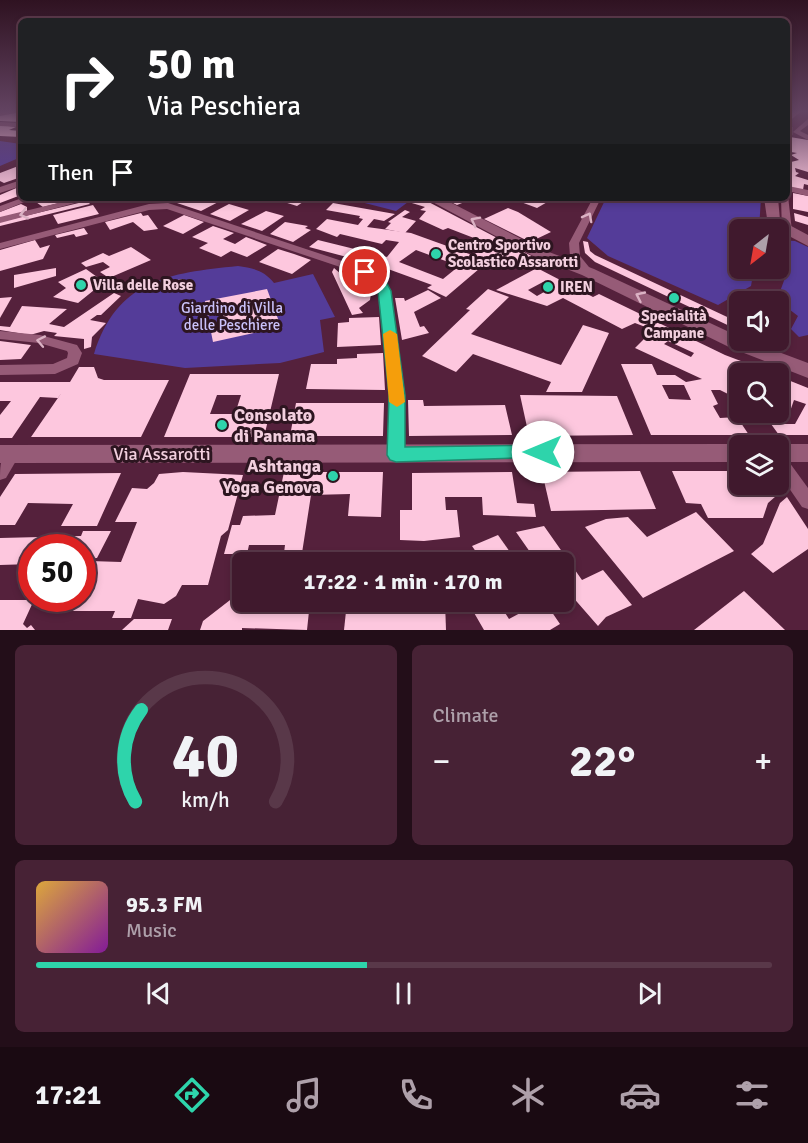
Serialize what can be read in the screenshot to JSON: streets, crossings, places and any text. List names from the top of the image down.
{
  "streets": {
    "main road": ["Via Assarotti"]
  },
  "parks": ["Giardino di Villa delle Peschiere"],
  "places": [
    "Centro Sportivo Scolastico Assarotti",
    "Villa delle Rose",
    "IREN",
    "Specialità Campane",
    "Consolato di Panama",
    "Ashtanga Yoga Genova"
  ],
  "north": "bottom left",
  "page": {
    "turn": ["50 m", "Via Peschiera"],
    "then": "Then",
    "limit": "50",
    "trip": "17:22 · 1 min · 170 m",
    "tile": "Climate",
    "heat": ["−", "22°", "+"],
    "song": ["95.3 FM", "Music"],
    "tabs": "17:21",
    "gauge": ["40", "km/h"]
  }
}
